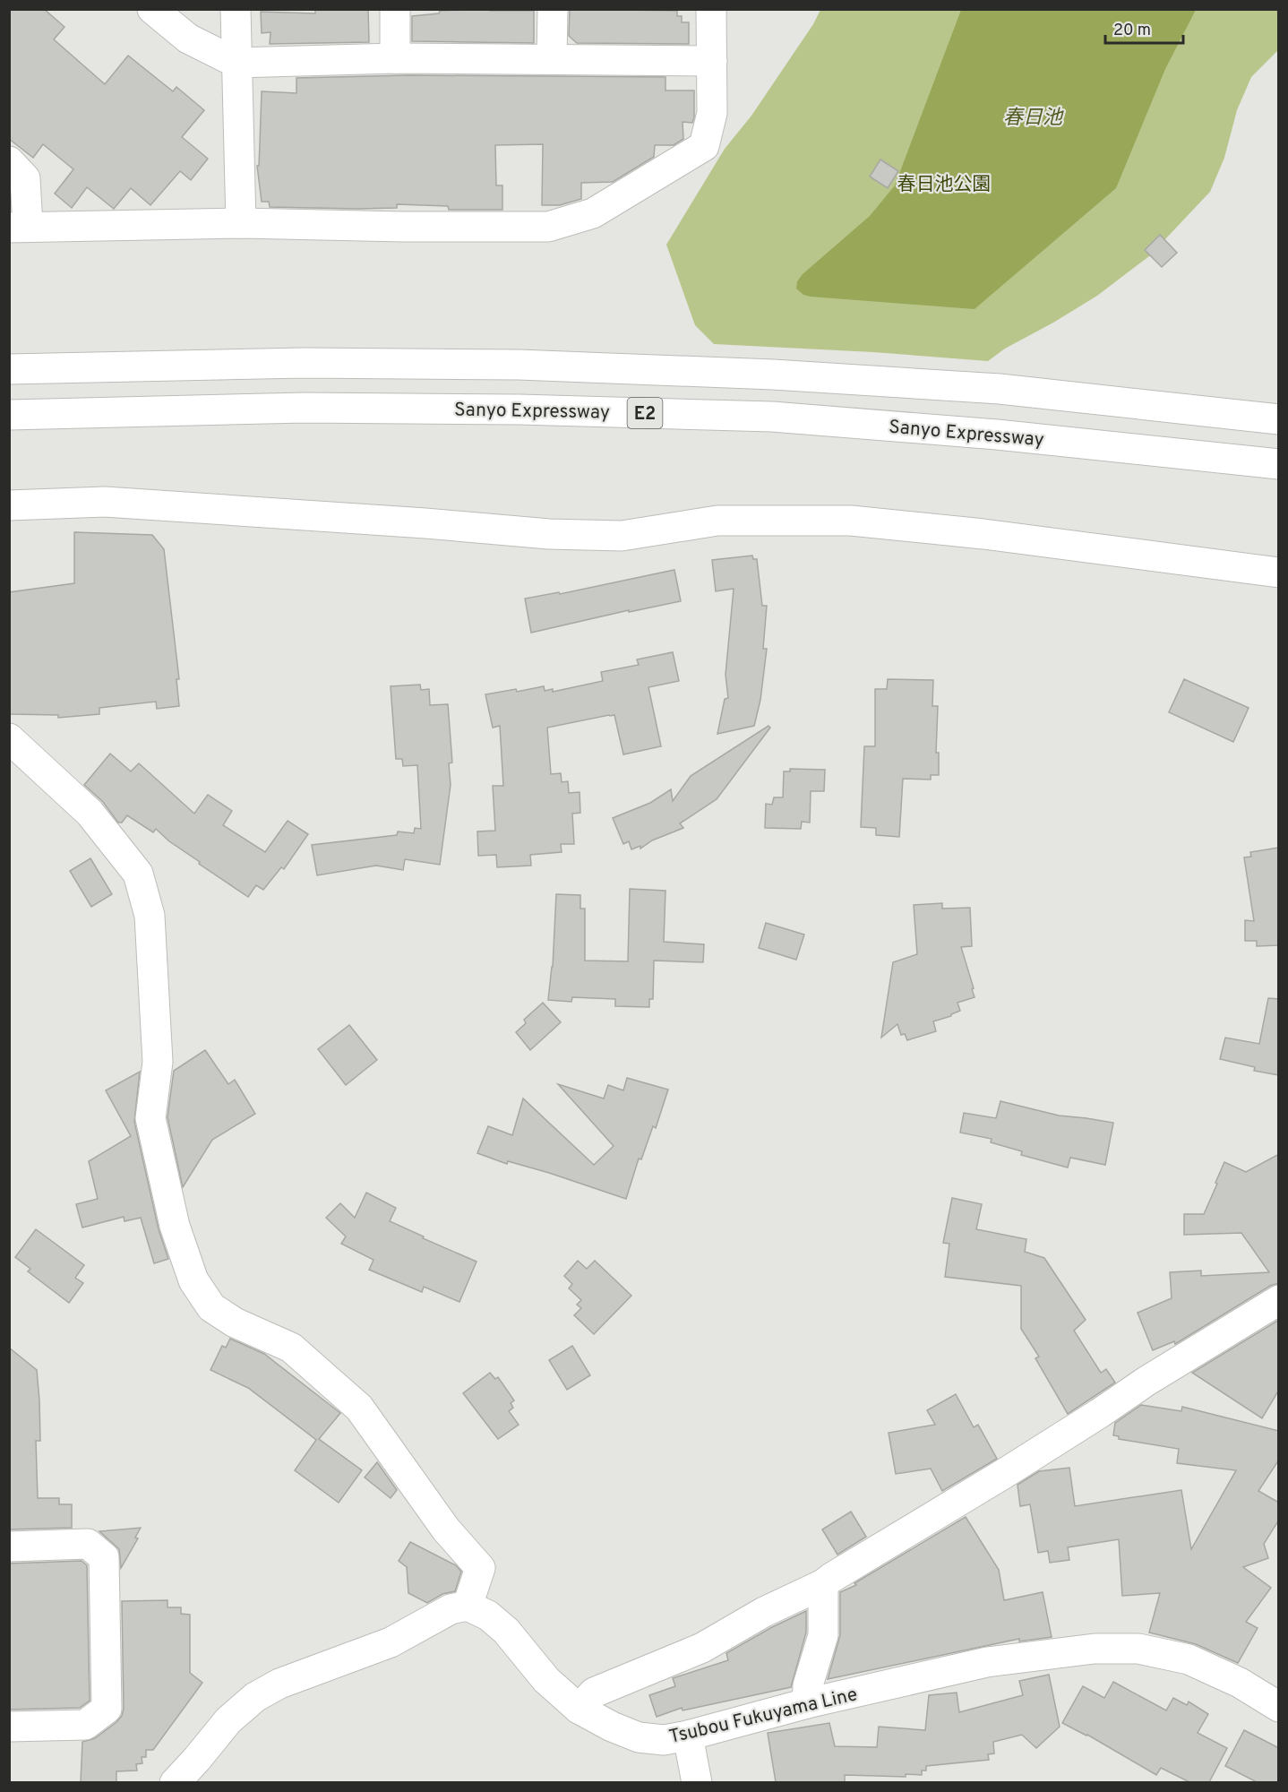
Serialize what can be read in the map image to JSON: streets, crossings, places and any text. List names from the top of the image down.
{
  "streets": {
    "main road": ["Sanyo Expressway", "E2", "Tsubou Fukuyama Line"]
  },
  "water": ["春日池"],
  "parks": ["春日池公園"],
  "scale_bar": "20 m"
}
